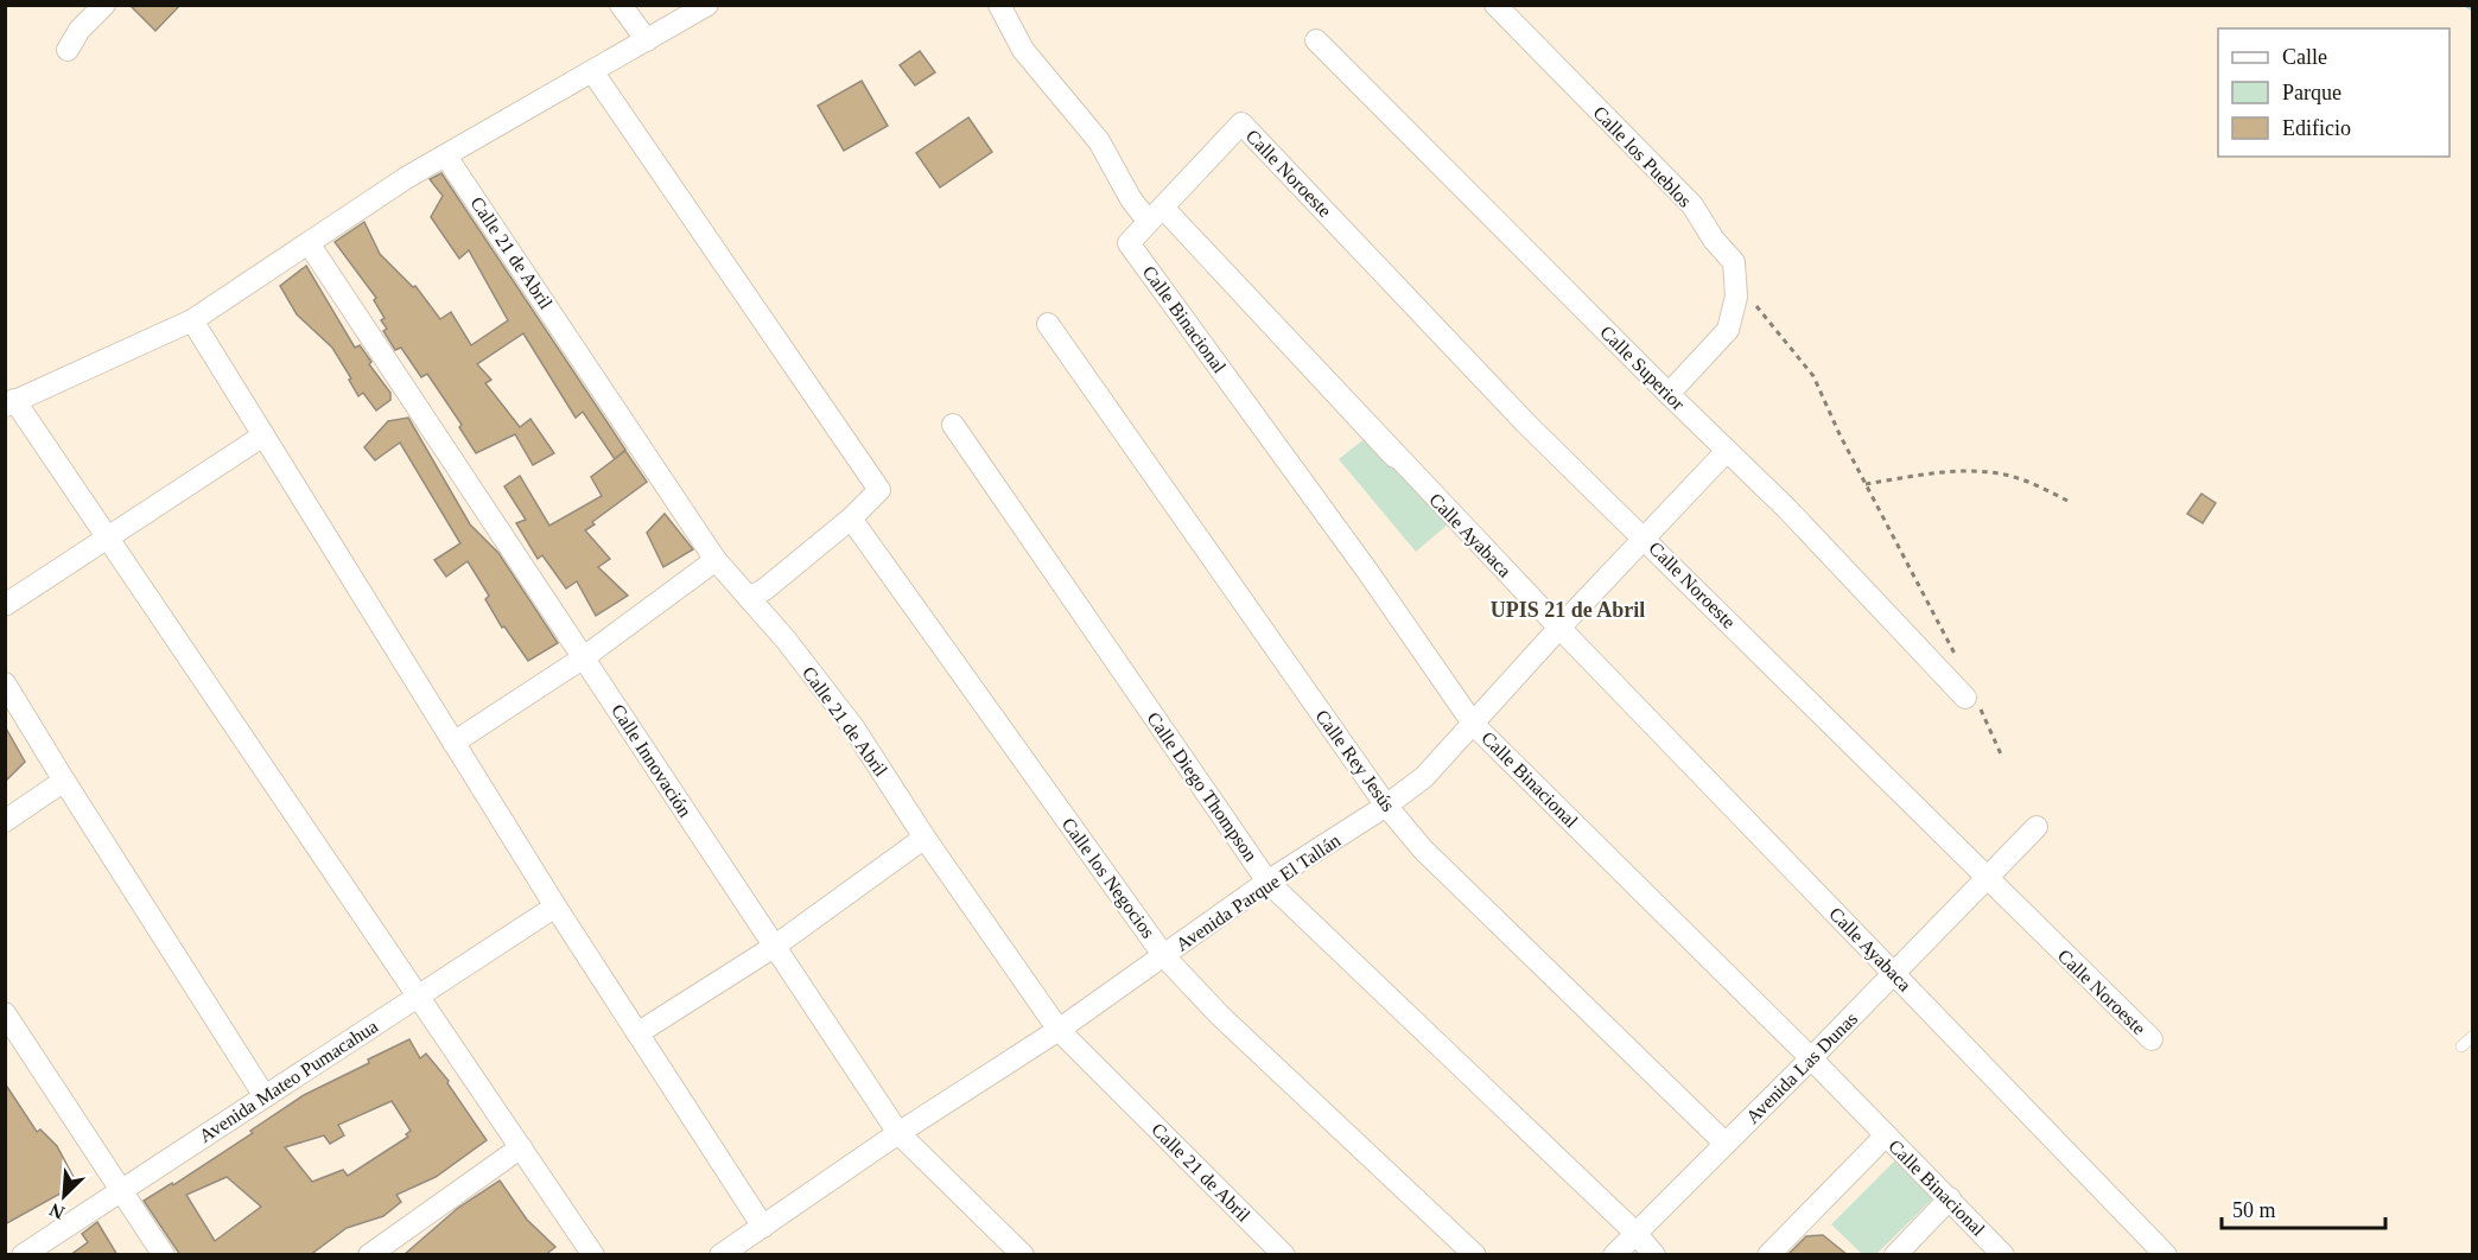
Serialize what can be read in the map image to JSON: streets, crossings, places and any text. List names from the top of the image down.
{
  "streets": {
    "street": [
      "Calle los Pueblos",
      "Calle Noroeste",
      "Calle 21 de Abril",
      "Calle Binacional",
      "Calle Superior",
      "Calle Ayabaca",
      "Calle Innovación",
      "Calle Rey Jesús",
      "Calle Diego Thompson",
      "Calle los Negocios",
      "Avenida Parque El Tallán",
      "Avenida Las Dunas",
      "Avenida Mateo Pumacahua"
    ]
  },
  "crossings": [
    ["Calle los Pueblos", "Calle Superior"],
    ["Calle Noroeste", "Calle Binacional"],
    ["Calle Noroeste", "Calle Ayabaca"],
    ["Calle Noroeste", "Avenida Parque El Tallán"],
    ["Calle Noroeste", "Avenida Las Dunas"],
    ["Calle 21 de Abril", "Avenida Parque El Tallán"],
    ["Calle Binacional", "Calle Ayabaca"],
    ["Calle Binacional", "Avenida Parque El Tallán"],
    ["Calle Binacional", "Avenida Las Dunas"],
    ["Calle Superior", "Avenida Parque El Tallán"],
    ["Calle Ayabaca", "Avenida Parque El Tallán"],
    ["Calle Ayabaca", "Avenida Las Dunas"],
    ["Calle Innovación", "Avenida Parque El Tallán"],
    ["Calle Rey Jesús", "Avenida Parque El Tallán"],
    ["Calle Rey Jesús", "Avenida Las Dunas"],
    ["Calle Diego Thompson", "Avenida Parque El Tallán"],
    ["Calle Diego Thompson", "Avenida Las Dunas"],
    ["Calle los Negocios", "Avenida Parque El Tallán"]
  ],
  "districts": ["UPIS 21 de Abril"],
  "legend": ["Calle", "Parque", "Edificio"],
  "scale_bar": "50 m",
  "north": "bottom left"
}
